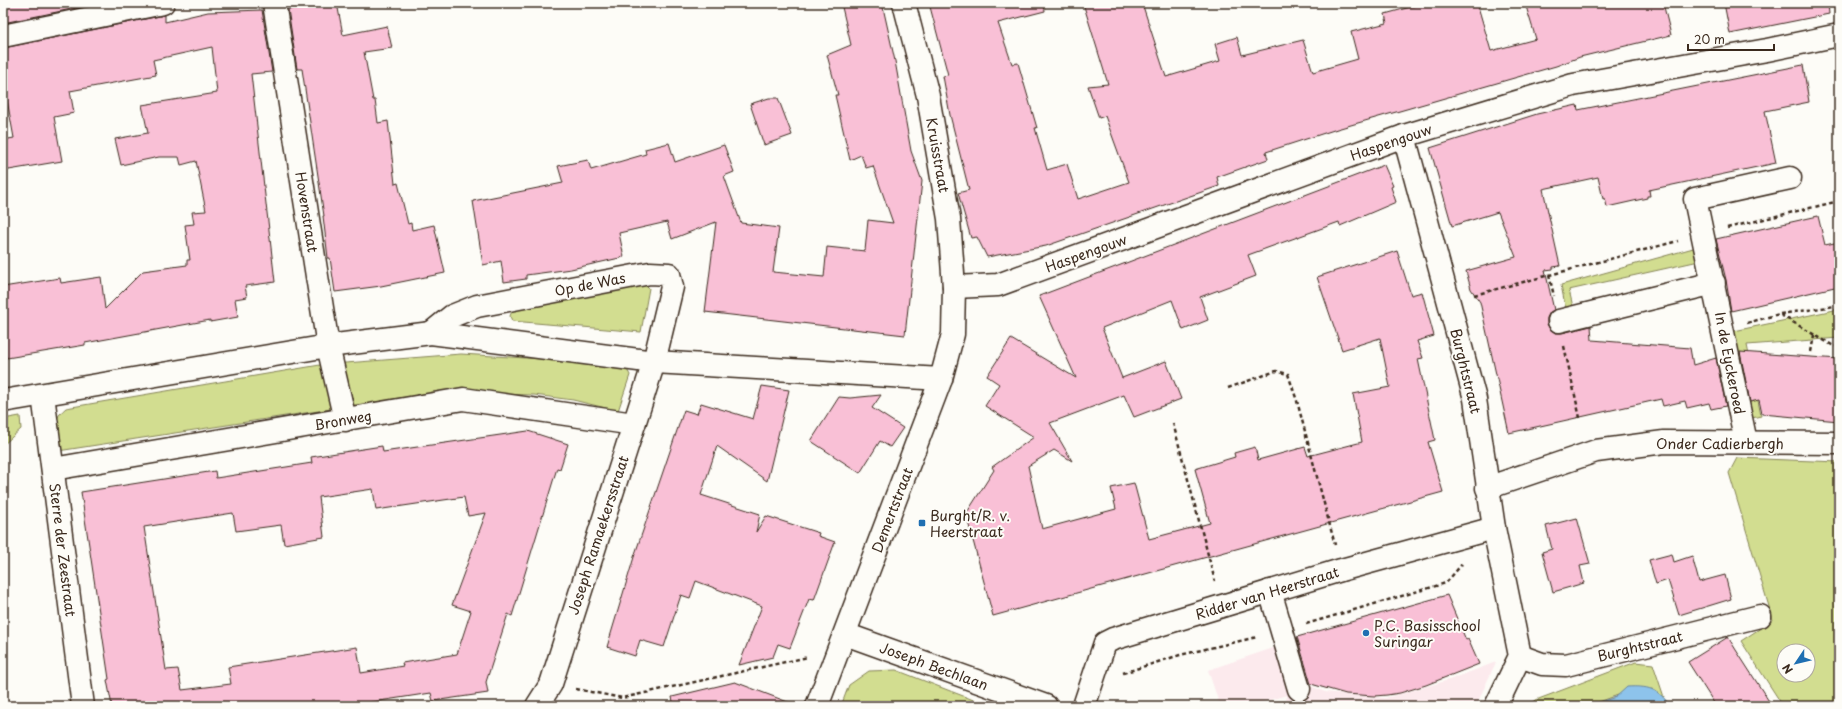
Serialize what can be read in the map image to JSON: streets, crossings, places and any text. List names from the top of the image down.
{
  "streets": {
    "street": [
      "Haspengouw",
      "Kruisstraat",
      "Hovenstraat",
      "Op de Was",
      "In de Eyckeroed",
      "Burghtstraat",
      "Bronweg",
      "Onder Cadierbergh",
      "Demertstraat",
      "Joseph Ramaekersstraat",
      "Sterre der Zeestraat",
      "Ridder van Heerstraat",
      "Joseph Bechlaan"
    ]
  },
  "crossings": [
    ["Haspengouw", "Kruisstraat"],
    ["Haspengouw", "Burghtstraat"],
    ["Kruisstraat", "Demertstraat"],
    ["Hovenstraat", "Bronweg"],
    ["Op de Was", "Joseph Ramaekersstraat"],
    ["In de Eyckeroed", "Onder Cadierbergh"],
    ["Burghtstraat", "Onder Cadierbergh"],
    ["Burghtstraat", "Ridder van Heerstraat"],
    ["Bronweg", "Joseph Ramaekersstraat"],
    ["Bronweg", "Sterre der Zeestraat"],
    ["Demertstraat", "Joseph Bechlaan"]
  ],
  "places": {
    "transit": ["Burght/R. v. Heerstraat"],
    "other": ["P.C. Basisschool Suringar"]
  },
  "scale_bar": "20 m",
  "north": "bottom left"
}
